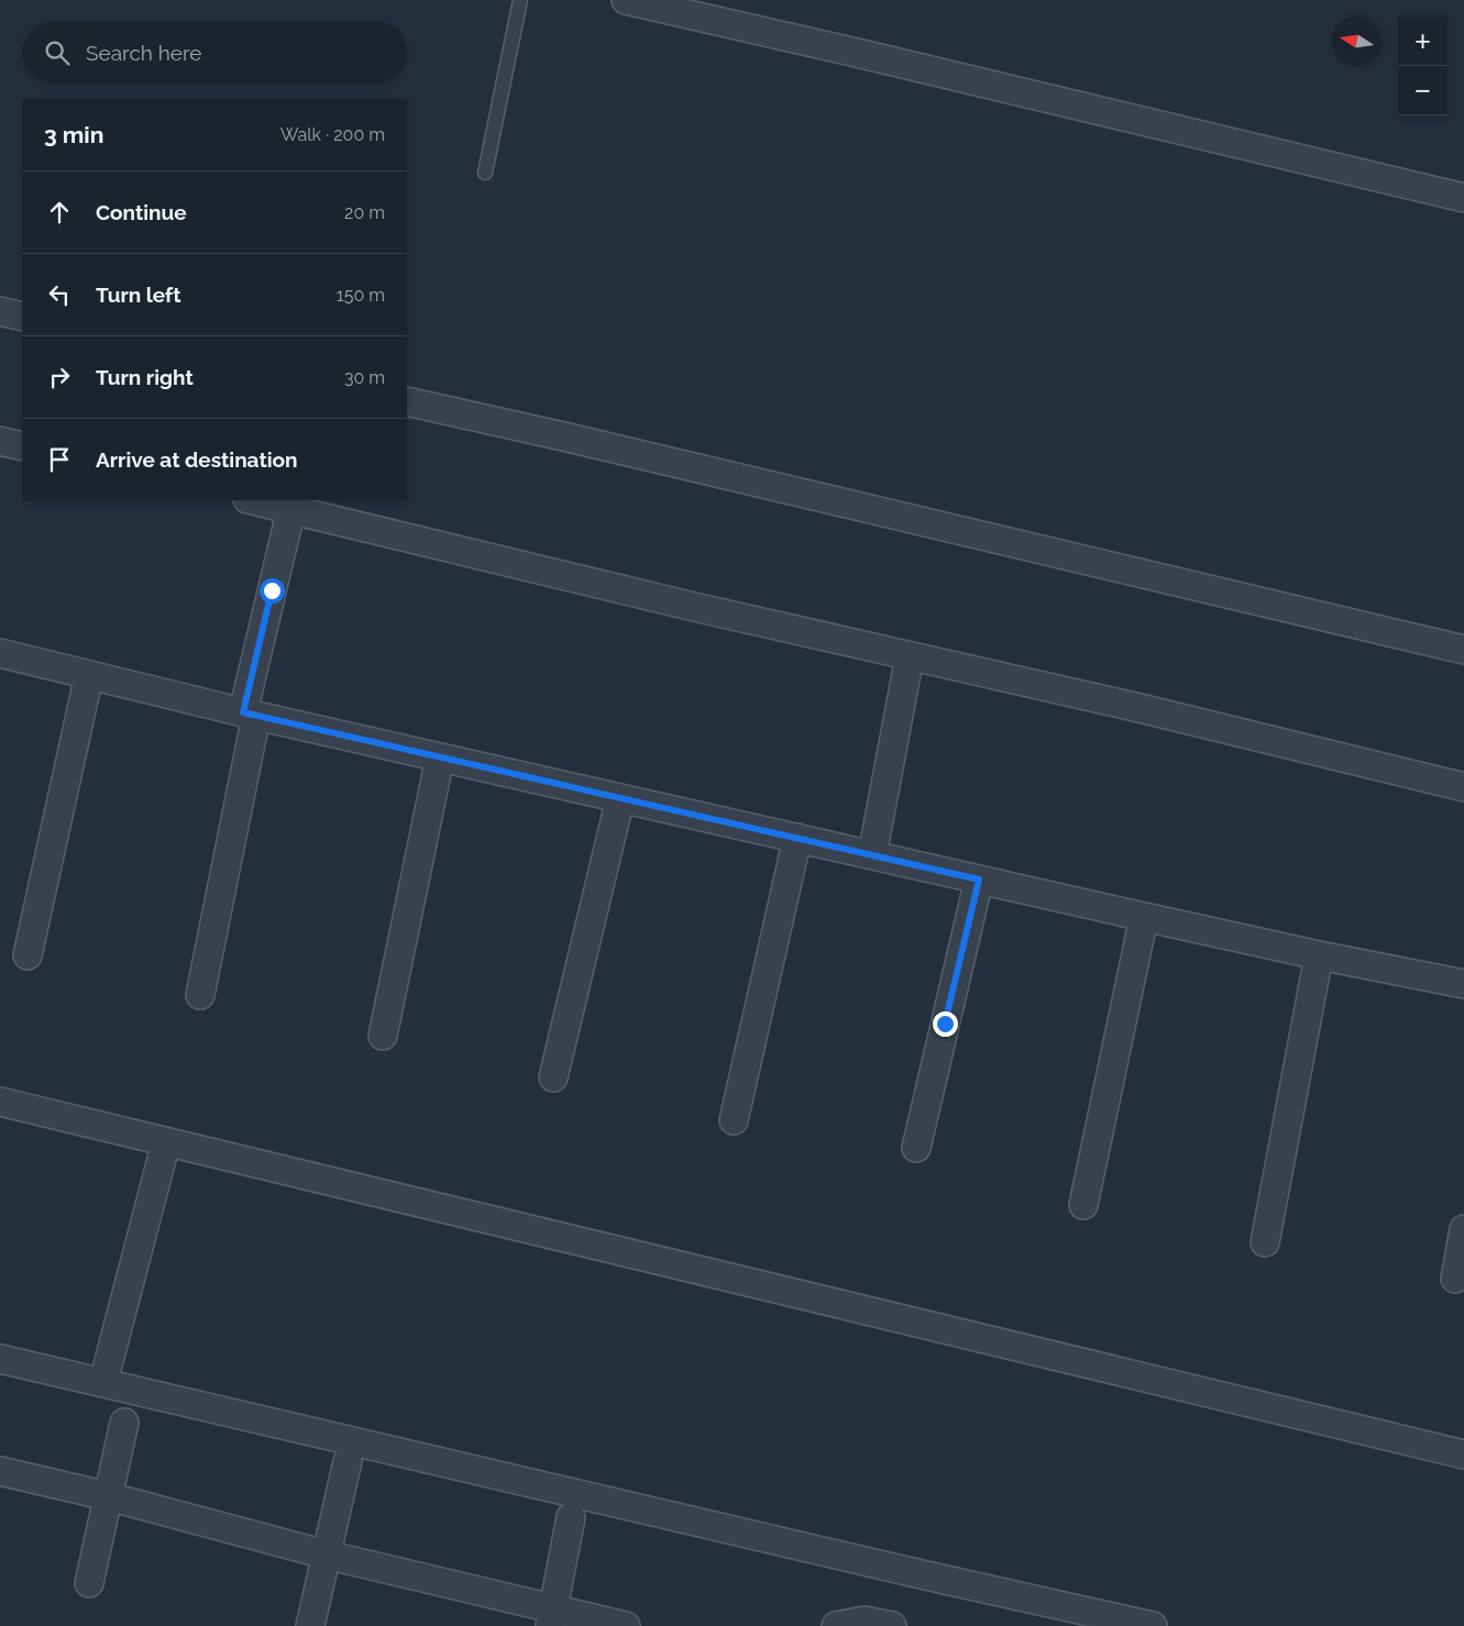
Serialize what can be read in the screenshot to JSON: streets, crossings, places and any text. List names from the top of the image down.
{
  "north": "left",
  "page": {
    "map_buttons": ["+", "−"],
    "search": "Search here",
    "heading": ["3 min", "Walk · 200 m"],
    "list": [
      ["Continue", "20 m"],
      ["Turn left", "150 m"],
      ["Turn right", "30 m"],
      "Arrive at destination"
    ]
  }
}
